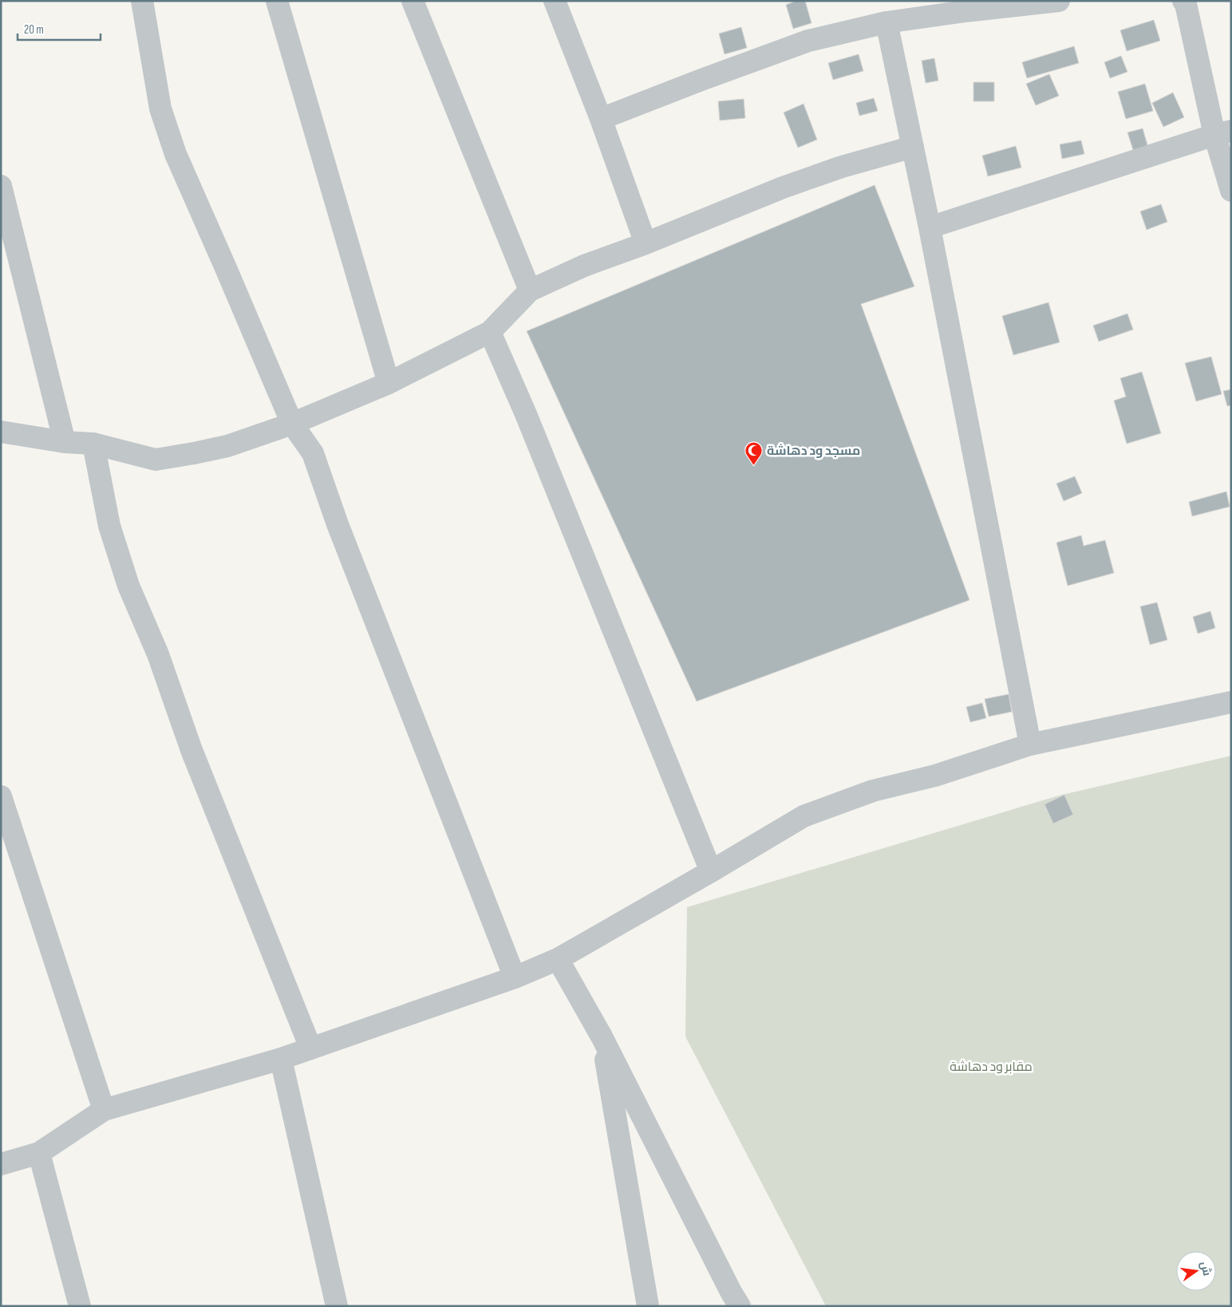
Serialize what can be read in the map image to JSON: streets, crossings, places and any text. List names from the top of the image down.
{
  "parks": ["مقابر ود دهاشة"],
  "places": {
    "mosque": ["مسجد ود دهاشة"]
  },
  "scale_bar": "20 m",
  "north": "right"
}
